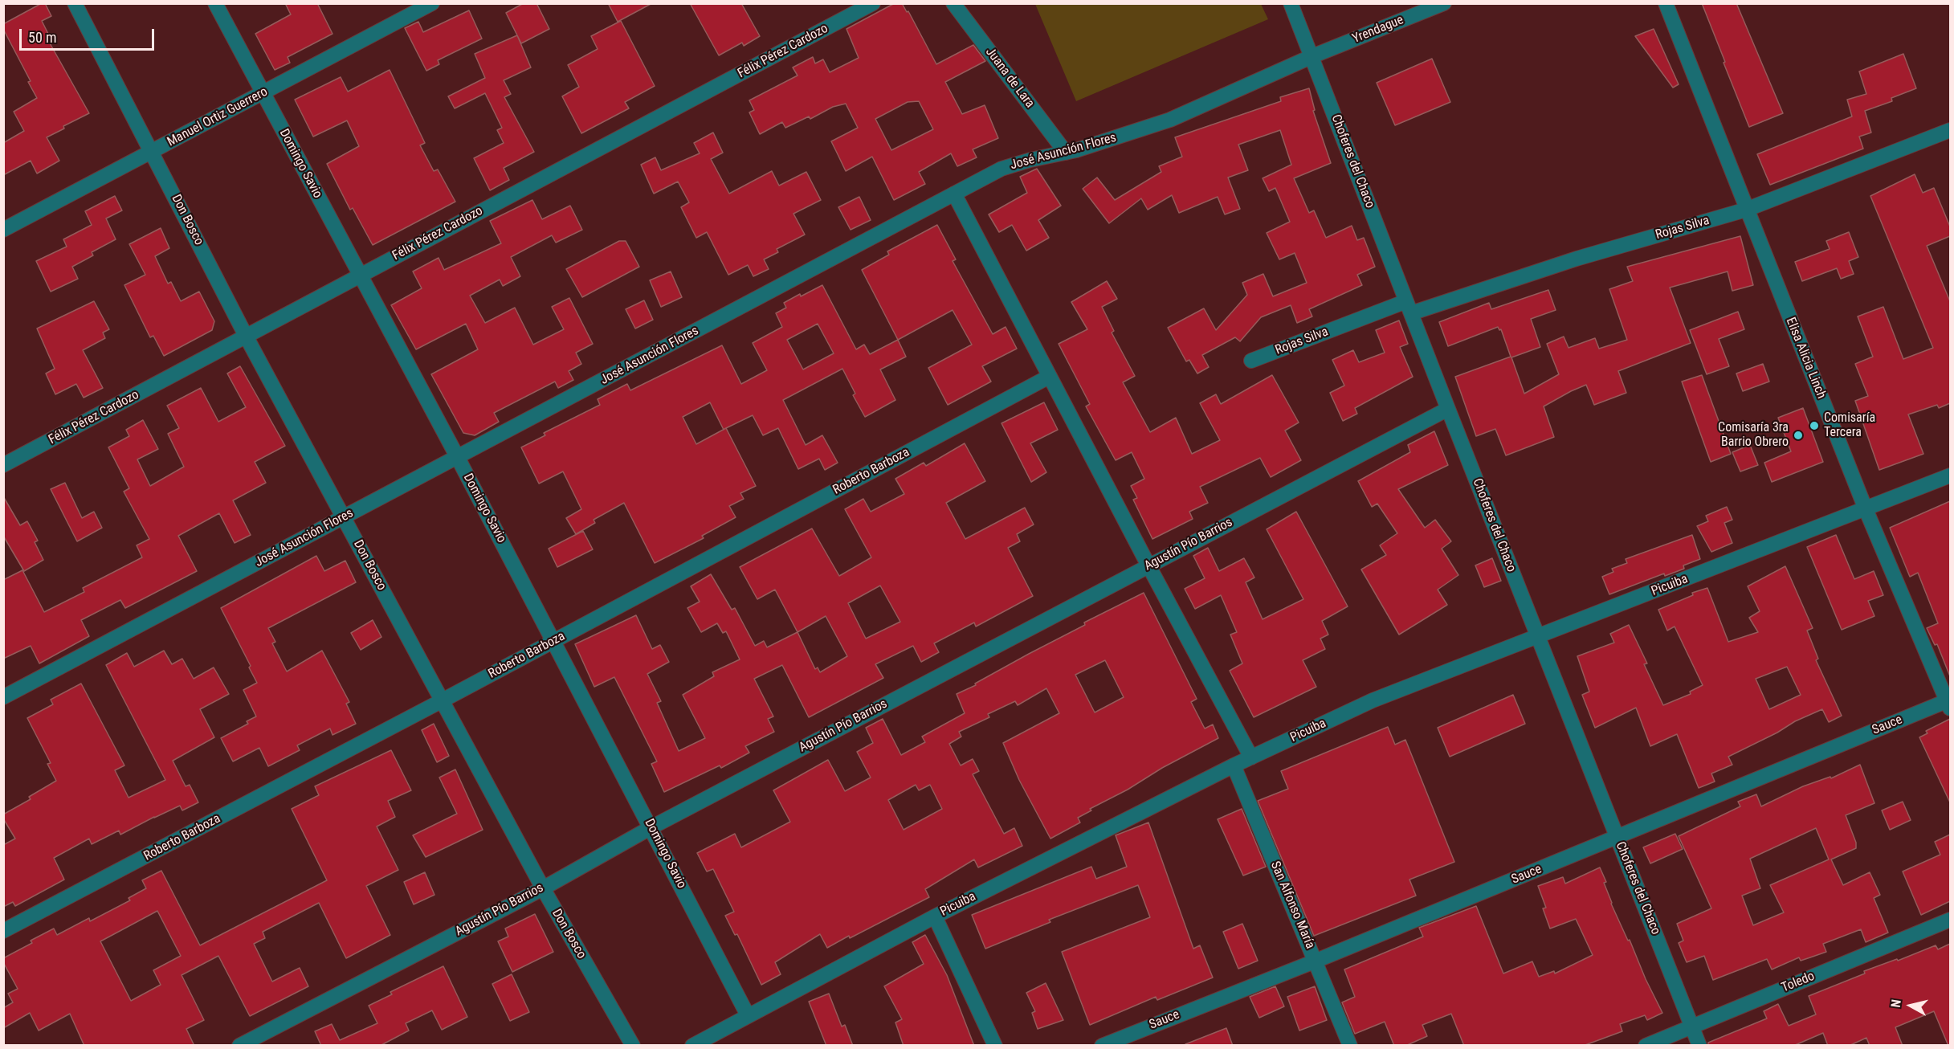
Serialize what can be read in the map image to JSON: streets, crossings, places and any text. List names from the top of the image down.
{
  "streets": {
    "street": [
      "Yrendague",
      "Félix Pérez Cardozo",
      "Juana de Lara",
      "Manuel Ortiz Guerrero",
      "José Asunción Flores",
      "Choferes del Chaco",
      "Domingo Savio",
      "Don Bosco",
      "Rojas Silva",
      "Elisa Alicia Linch",
      "Roberto Barboza",
      "Agustín Pío Barrios",
      "Picuiba",
      "Sauce",
      "San Alfonso María",
      "Toledo"
    ]
  },
  "crossings": [
    ["Yrendague", "José Asunción Flores"],
    ["Yrendague", "Choferes del Chaco"],
    ["Félix Pérez Cardozo", "Domingo Savio"],
    ["Félix Pérez Cardozo", "Don Bosco"],
    ["Juana de Lara", "José Asunción Flores"],
    ["Manuel Ortiz Guerrero", "Domingo Savio"],
    ["Manuel Ortiz Guerrero", "Don Bosco"],
    ["José Asunción Flores", "Choferes del Chaco"],
    ["José Asunción Flores", "Domingo Savio"],
    ["José Asunción Flores", "Don Bosco"],
    ["Choferes del Chaco", "Rojas Silva"],
    ["Choferes del Chaco", "Agustín Pío Barrios"],
    ["Choferes del Chaco", "Picuiba"],
    ["Choferes del Chaco", "Sauce"],
    ["Choferes del Chaco", "Toledo"],
    ["Domingo Savio", "Roberto Barboza"],
    ["Domingo Savio", "Agustín Pío Barrios"],
    ["Domingo Savio", "Picuiba"],
    ["Don Bosco", "Roberto Barboza"],
    ["Don Bosco", "Agustín Pío Barrios"],
    ["Rojas Silva", "Elisa Alicia Linch"],
    ["Elisa Alicia Linch", "Picuiba"],
    ["Elisa Alicia Linch", "Sauce"],
    ["Picuiba", "San Alfonso María"],
    ["Sauce", "San Alfonso María"]
  ],
  "places": ["Comisaría Tercera", "Comisaría 3ra Barrio Obrero"],
  "scale_bar": "50 m",
  "north": "left"
}
